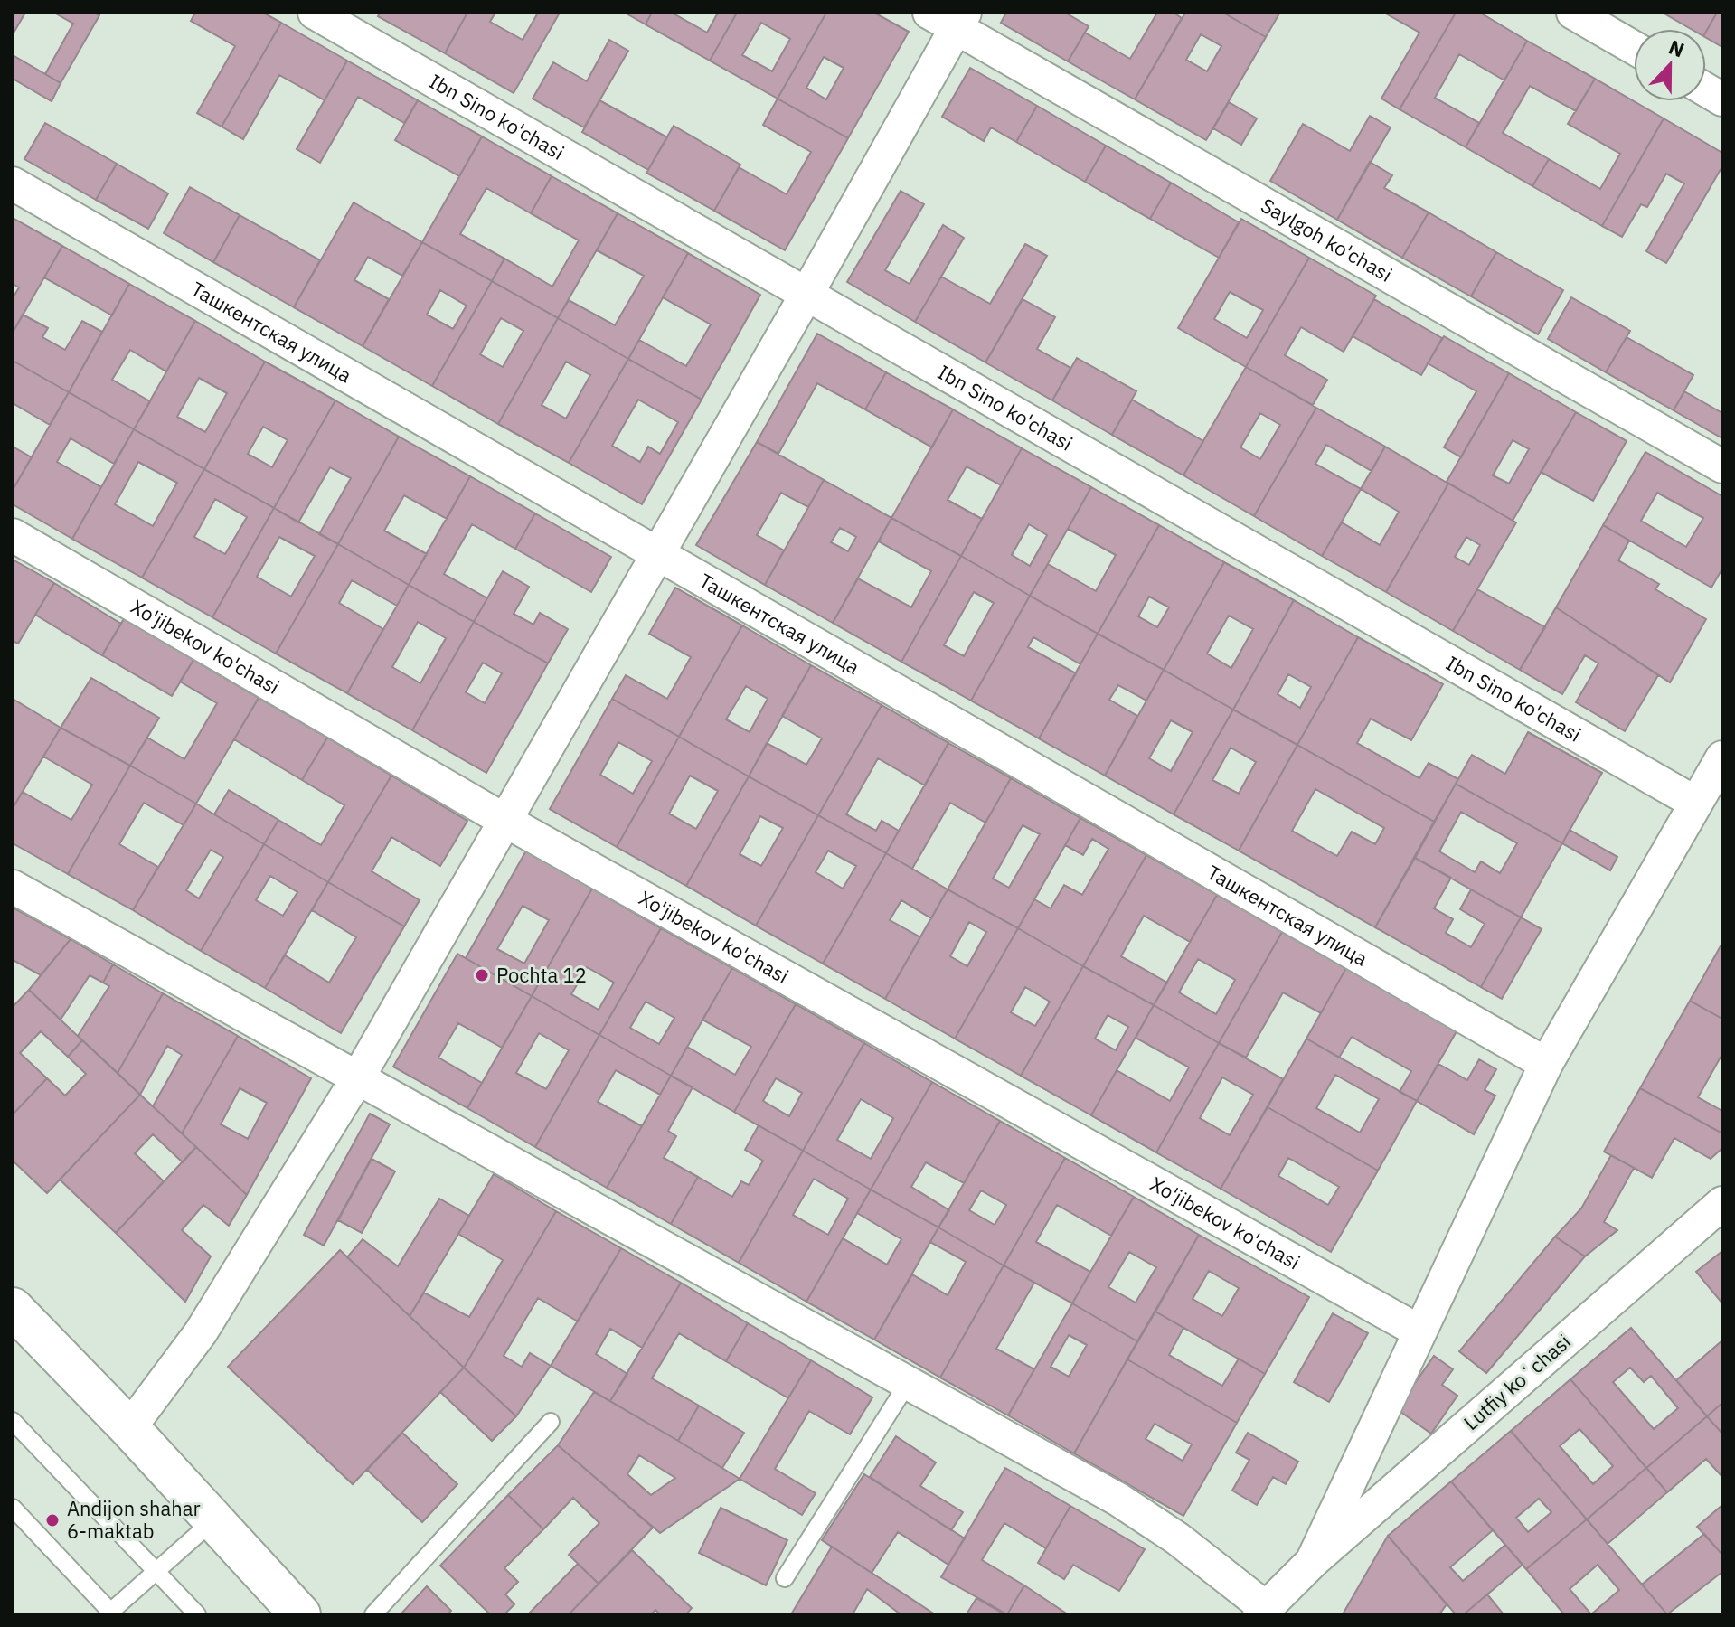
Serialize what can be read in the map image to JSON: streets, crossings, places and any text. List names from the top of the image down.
{
  "streets": {
    "street": [
      "Ibn Sino ko'chasi",
      "Saylgoh ko'chasi",
      "Ташкентская улица",
      "Xo'jibekov ko'chasi",
      "Lutfiy koʻchasi"
    ]
  },
  "places": ["Pochta 12", "Andijon shahar 6-maktab"],
  "north": "top"
}
